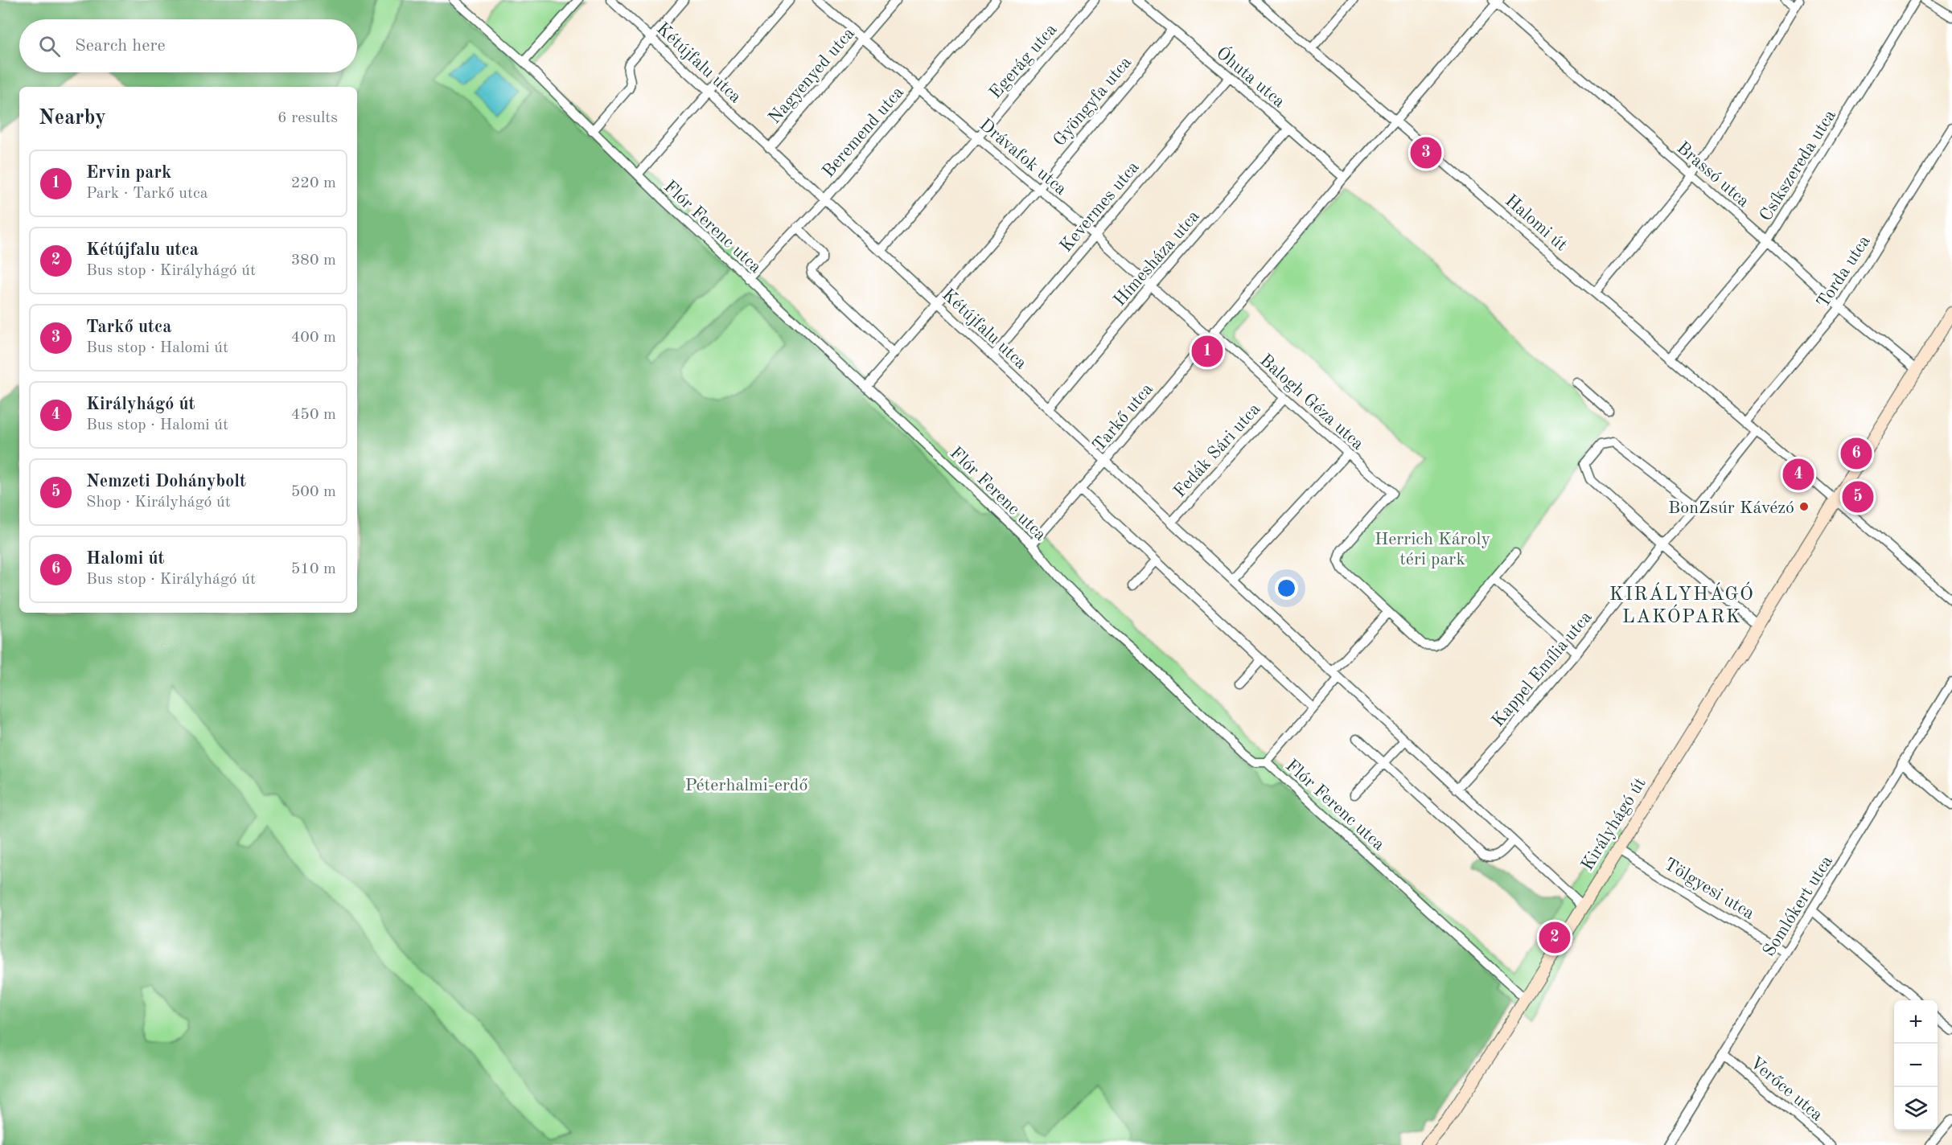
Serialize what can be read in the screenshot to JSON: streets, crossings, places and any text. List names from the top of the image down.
{
  "streets": {
    "street": [
      "Egerág utca",
      "Kétújfalu utca",
      "Nagyenyed utca",
      "Óhuta utca",
      "Gyöngyfa utca",
      "Beremend utca",
      "Drávafok utca",
      "Csíkszereda utca",
      "Brassó utca",
      "Kevermes utca",
      "Halomi út",
      "Flór Ferenc utca",
      "Hímesháza utca",
      "Torda utca",
      "Balogh Géza utca",
      "Tarkő utca",
      "Fedák Sári utca",
      "Kappel Emília utca",
      "Királyhágó út",
      "Tölgyesi utca",
      "Somlókert utca",
      "Verőce utca"
    ]
  },
  "crossings": [
    ["Egerág utca", "Kétújfalu utca"],
    ["Egerág utca", "Drávafok utca"],
    ["Kétújfalu utca", "Nagyenyed utca"],
    ["Kétújfalu utca", "Gyöngyfa utca"],
    ["Kétújfalu utca", "Beremend utca"],
    ["Kétújfalu utca", "Kevermes utca"],
    ["Kétújfalu utca", "Hímesháza utca"],
    ["Kétújfalu utca", "Tarkő utca"],
    ["Kétújfalu utca", "Fedák Sári utca"],
    ["Kétújfalu utca", "Kappel Emília utca"],
    ["Kétújfalu utca", "Királyhágó út"],
    ["Nagyenyed utca", "Drávafok utca"],
    ["Óhuta utca", "Gyöngyfa utca"],
    ["Óhuta utca", "Kevermes utca"],
    ["Óhuta utca", "Hímesháza utca"],
    ["Óhuta utca", "Tarkő utca"],
    ["Gyöngyfa utca", "Drávafok utca"],
    ["Gyöngyfa utca", "Flór Ferenc utca"],
    ["Beremend utca", "Drávafok utca"],
    ["Beremend utca", "Flór Ferenc utca"],
    ["Drávafok utca", "Kevermes utca"],
    ["Drávafok utca", "Hímesháza utca"],
    ["Drávafok utca", "Balogh Géza utca"],
    ["Drávafok utca", "Tarkő utca"],
    ["Csíkszereda utca", "Brassó utca"],
    ["Csíkszereda utca", "Halomi út"],
    ["Brassó utca", "Torda utca"],
    ["Brassó utca", "Tarkő utca"],
    ["Brassó utca", "Királyhágó út"],
    ["Halomi út", "Torda utca"],
    ["Halomi út", "Tarkő utca"],
    ["Halomi út", "Kappel Emília utca"],
    ["Halomi út", "Királyhágó út"],
    ["Flór Ferenc utca", "Tarkő utca"],
    ["Flór Ferenc utca", "Királyhágó út"],
    ["Balogh Géza utca", "Tarkő utca"],
    ["Balogh Géza utca", "Fedák Sári utca"],
    ["Királyhágó út", "Tölgyesi utca"],
    ["Tölgyesi utca", "Somlókert utca"],
    ["Somlókert utca", "Verőce utca"]
  ],
  "districts": ["KIRÁLYHÁGÓ LAKÓPARK"],
  "parks": ["Herrich Károly téri park", "Péterhalmi-erdő"],
  "places": ["BonZsúr Kávézó"],
  "page": {
    "search": "Search here",
    "heading": ["Nearby", "6 results"],
    "pins": [
      "3",
      "1",
      "6",
      "4",
      "5",
      "2"
    ],
    "list": [
      {
        "mark": "1",
        "name": "Ervin park",
        "note": "Park · Tarkő utca",
        "value": "220 m"
      },
      {
        "mark": "2",
        "name": "Kétújfalu utca",
        "note": "Bus stop · Királyhágó út",
        "value": "380 m"
      },
      {
        "mark": "3",
        "name": "Tarkő utca",
        "note": "Bus stop · Halomi út",
        "value": "400 m"
      },
      {
        "mark": "4",
        "name": "Királyhágó út",
        "note": "Bus stop · Halomi út",
        "value": "450 m"
      },
      {
        "mark": "5",
        "name": "Nemzeti Dohánybolt",
        "note": "Shop · Királyhágó út",
        "value": "500 m"
      },
      {
        "mark": "6",
        "name": "Halomi út",
        "note": "Bus stop · Királyhágó út",
        "value": "510 m"
      }
    ],
    "map_buttons": ["+", "−"]
  }
}
